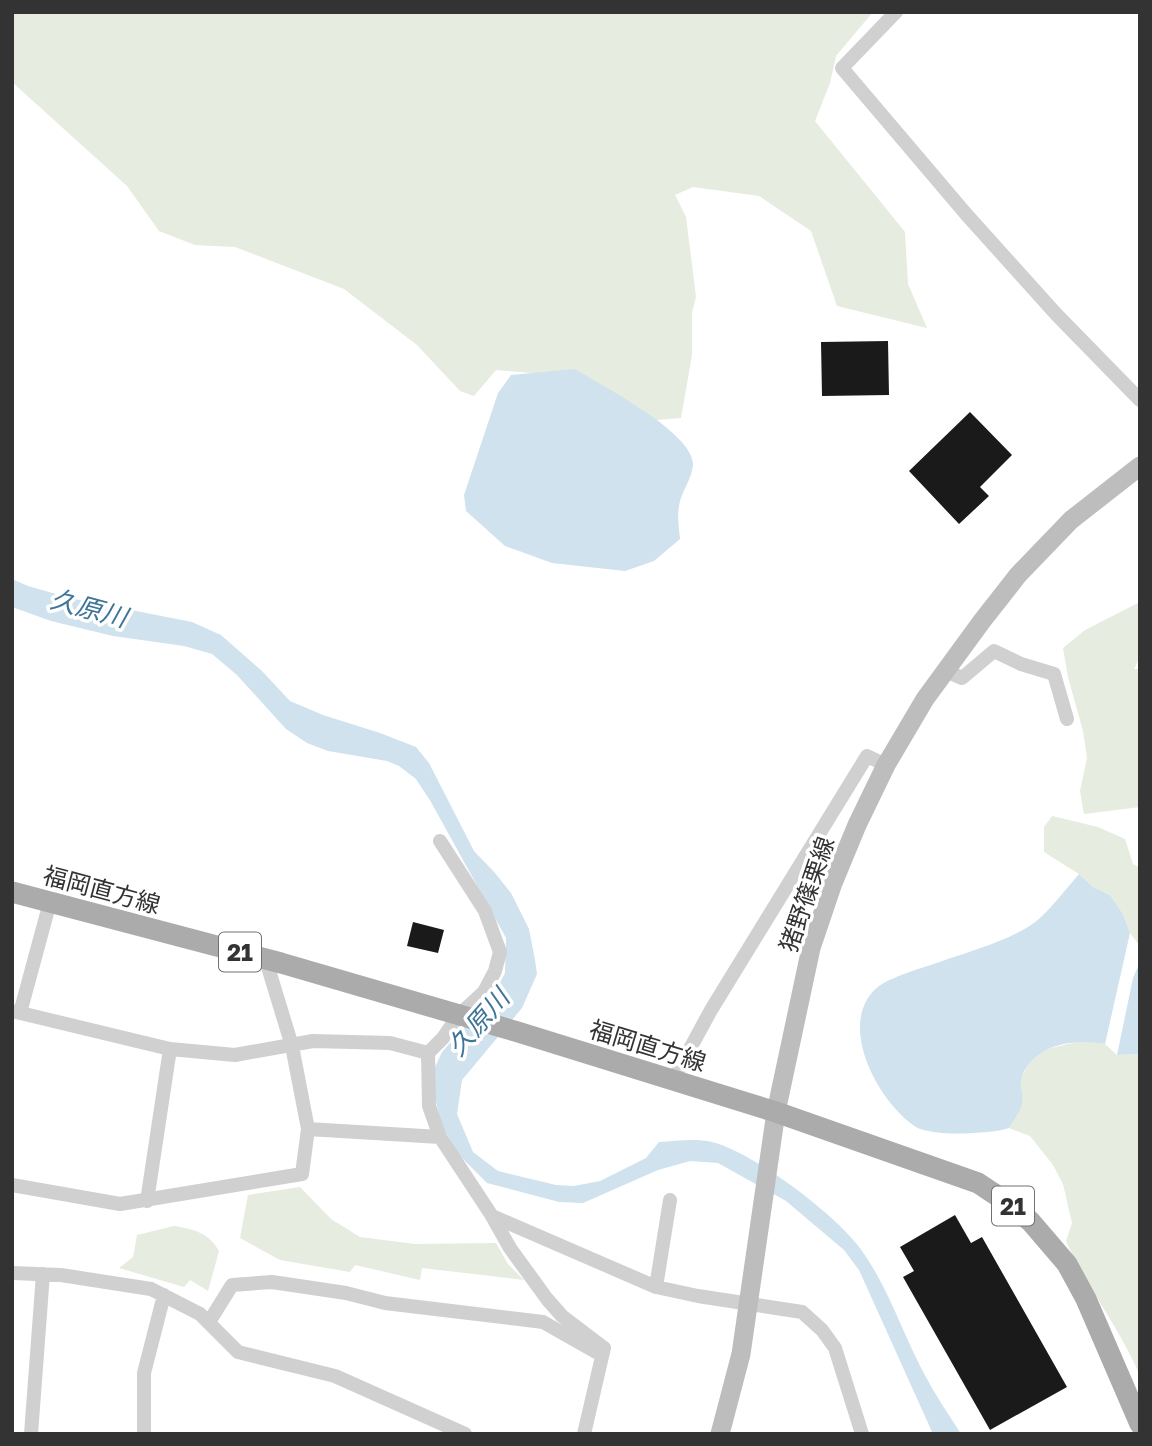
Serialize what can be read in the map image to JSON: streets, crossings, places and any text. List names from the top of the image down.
{
  "streets": {
    "main road": ["福岡直方線", "猪野篠栗線", "21"]
  },
  "crossings": [
    ["福岡直方線", "猪野篠栗線"]
  ],
  "water": ["久原川"]
}
